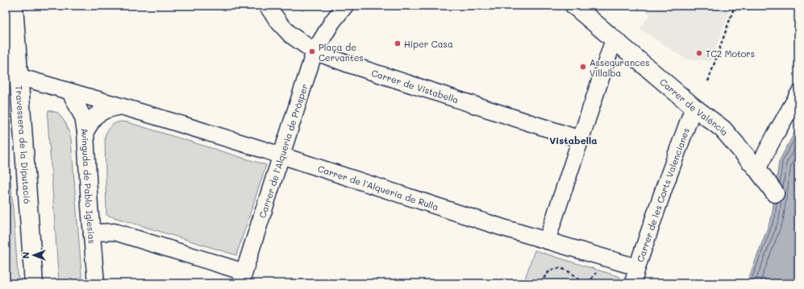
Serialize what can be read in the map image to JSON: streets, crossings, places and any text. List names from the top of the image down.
{
  "streets": {
    "street": [
      "Carrer de Vistabella",
      "Carrer de València",
      "Travessera de la Diputació",
      "Carrer de l'Alqueria de Pròsper",
      "Avinguda de Pablo Iglesias",
      "Carrer de l'Alqueria de Rulla",
      "Carrer de les Corts Valencianes"
    ]
  },
  "crossings": [
    ["Carrer de Vistabella", "Carrer de l'Alqueria de Pròsper"],
    ["Carrer de València", "Carrer de les Corts Valencianes"],
    ["Travessera de la Diputació", "Carrer de l'Alqueria de Rulla"],
    ["Carrer de l'Alqueria de Pròsper", "Carrer de l'Alqueria de Rulla"],
    ["Avinguda de Pablo Iglesias", "Carrer de l'Alqueria de Rulla"],
    ["Carrer de l'Alqueria de Rulla", "Carrer de les Corts Valencianes"]
  ],
  "districts": ["Vistabella"],
  "places": [
    "Hiper Casa",
    "Plaça de Cervantes",
    "TC2 Motors",
    "Assegurances Villalba"
  ],
  "north": "left"
}
